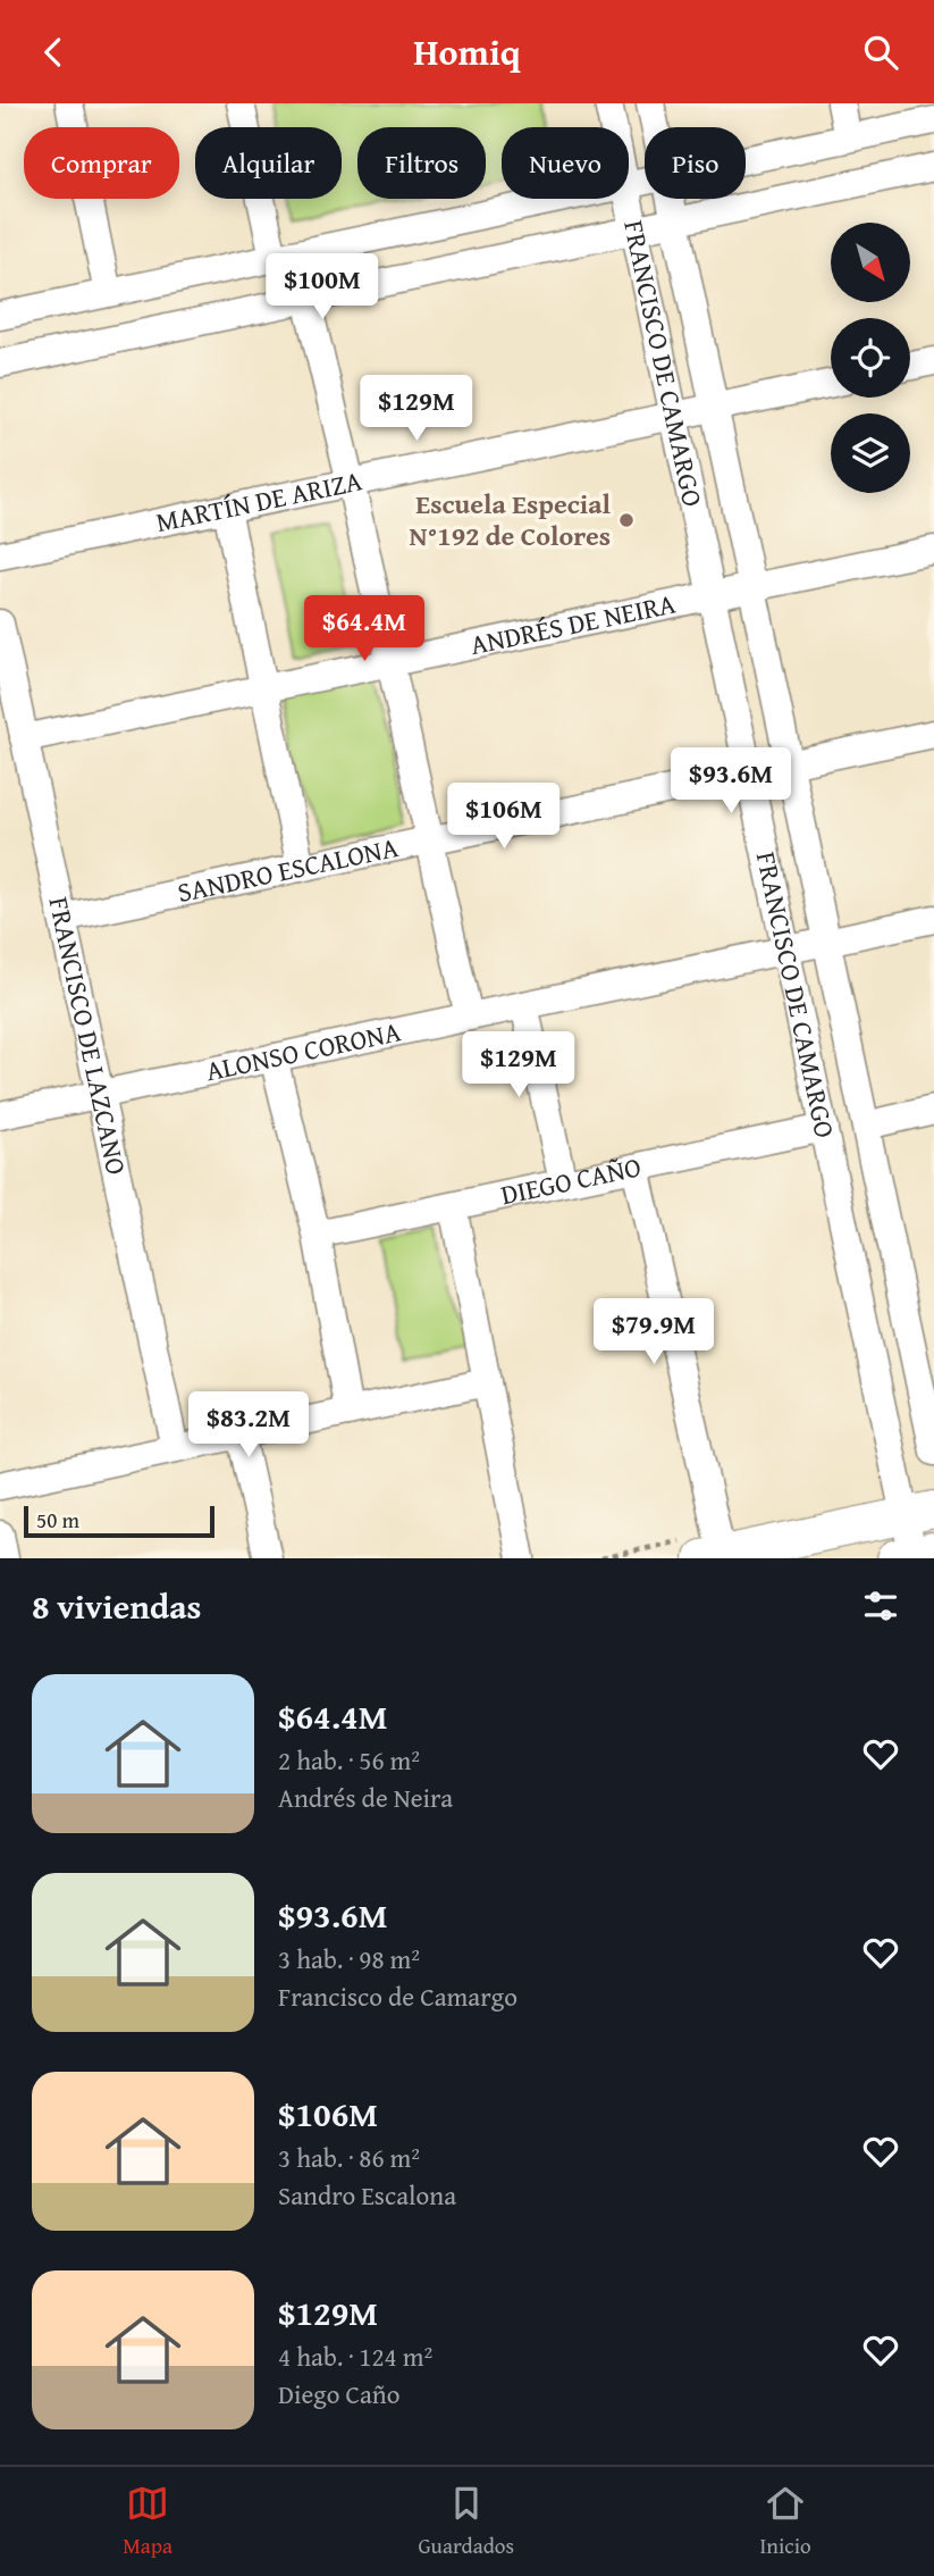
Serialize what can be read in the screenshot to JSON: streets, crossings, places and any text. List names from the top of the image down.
{
  "streets": {
    "street": [
      "FRANCISCO DE CAMARGO",
      "MARTÍN DE ARIZA",
      "ANDRÉS DE NEIRA",
      "SANDRO ESCALONA",
      "FRANCISCO DE LAZCANO",
      "ALONSO CORONA",
      "DIEGO CAÑO"
    ]
  },
  "crossings": [
    ["FRANCISCO DE CAMARGO", "MARTÍN DE ARIZA"],
    ["FRANCISCO DE CAMARGO", "ANDRÉS DE NEIRA"],
    ["FRANCISCO DE CAMARGO", "SANDRO ESCALONA"],
    ["FRANCISCO DE CAMARGO", "ALONSO CORONA"],
    ["FRANCISCO DE CAMARGO", "DIEGO CAÑO"],
    ["ANDRÉS DE NEIRA", "FRANCISCO DE LAZCANO"],
    ["SANDRO ESCALONA", "FRANCISCO DE LAZCANO"],
    ["FRANCISCO DE LAZCANO", "ALONSO CORONA"]
  ],
  "places": ["Escuela Especial N°192 de Colores"],
  "scale_bar": "50 m",
  "north": "bottom right",
  "page": {
    "header": "Homiq",
    "chip": [
      "Comprar",
      "Alquilar",
      "Filtros",
      "Nuevo",
      "Piso"
    ],
    "price": [
      "$100M",
      "$129M",
      "$64.4M",
      "$93.6M",
      "$106M",
      "$129M",
      "$79.9M",
      "$83.2M"
    ],
    "scale": "50 m",
    "heading": "8 viviendas",
    "list": [
      {
        "name": "$64.4M",
        "note": "2 hab. · 56 m² · Andrés de Neira"
      },
      {
        "name": "$93.6M",
        "note": "3 hab. · 98 m² · Francisco de Camargo"
      },
      {
        "name": "$106M",
        "note": "3 hab. · 86 m² · Sandro Escalona"
      },
      {
        "name": "$129M",
        "note": "4 hab. · 124 m² · Diego Caño"
      }
    ],
    "tabs": ["Mapa", "Guardados", "Inicio"]
  }
}
